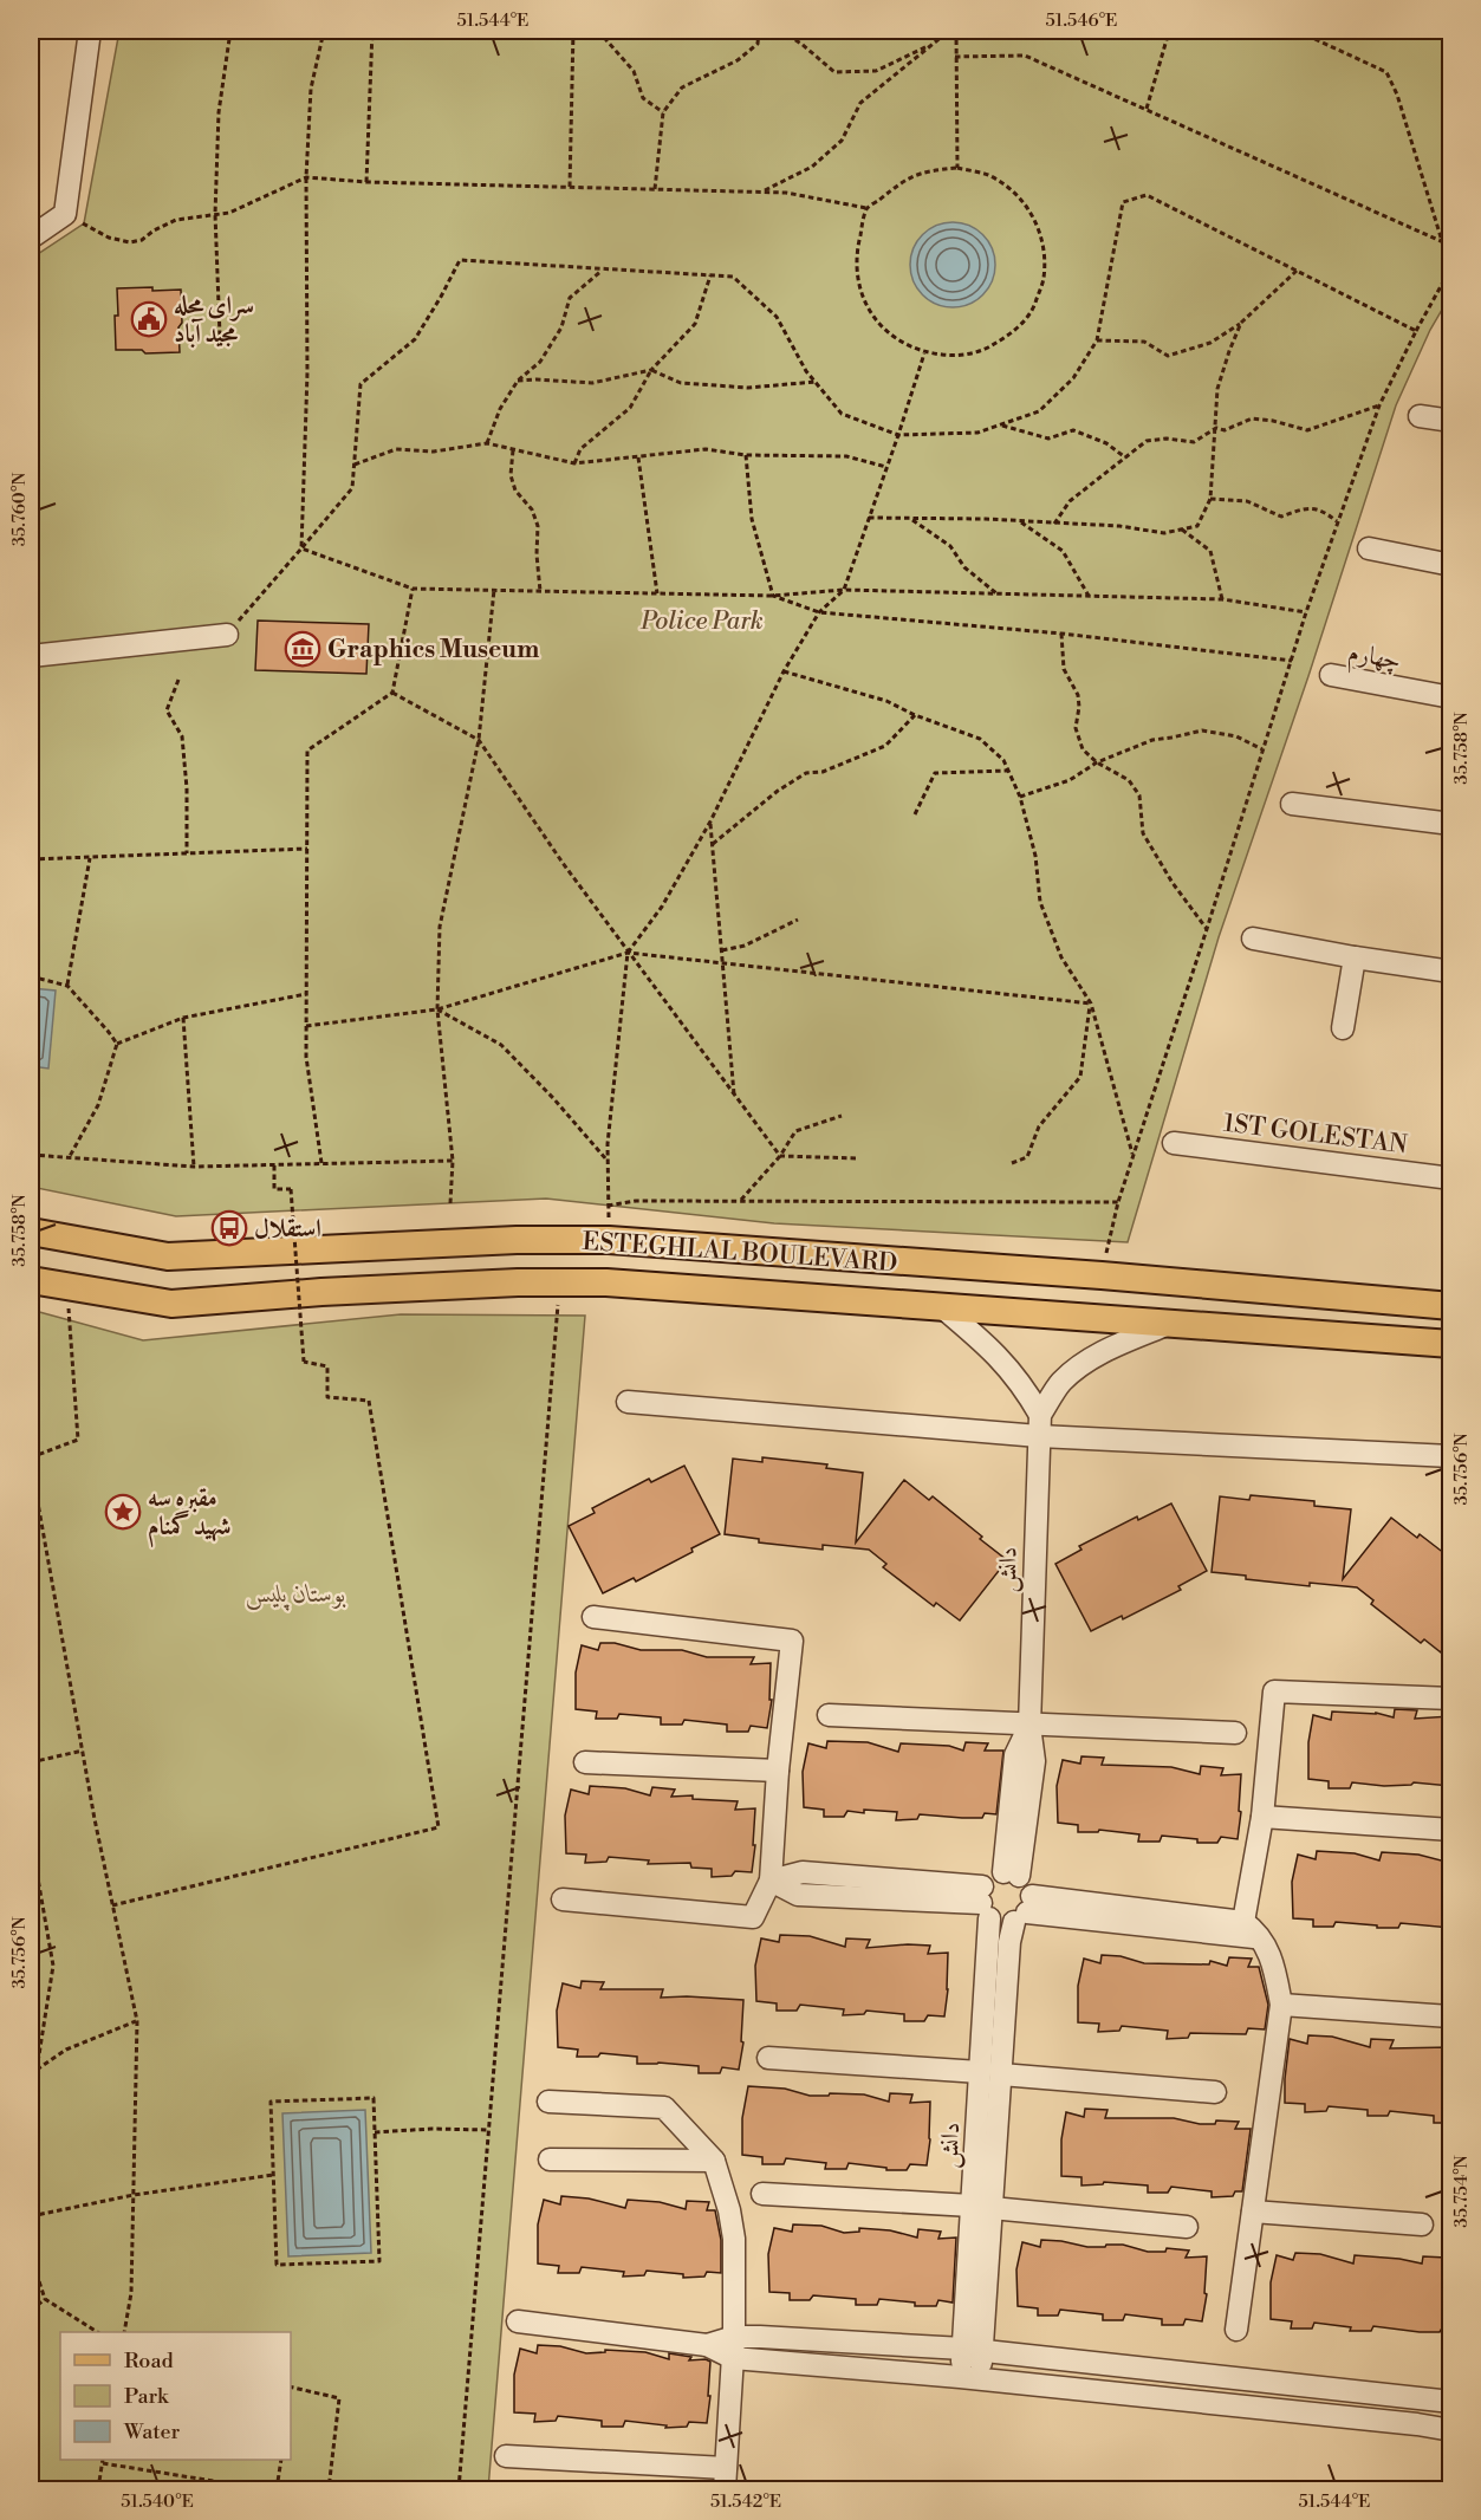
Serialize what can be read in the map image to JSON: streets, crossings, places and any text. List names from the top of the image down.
{
  "streets": {
    "main road": ["ESTEGHLAL BOULEVARD"],
    "street": ["چهارم", "1ST GOLESTAN", "دانش"]
  },
  "parks": ["Police Park", "بوستان پلیس"],
  "places": {
    "public building": ["سرای محله مجید آباد"],
    "museum": ["Graphics Museum"],
    "bus stop": ["استقلال"],
    "place": ["مقبره سه شهید گمنام"]
  },
  "legend": ["Road", "Park", "Water"],
  "coordinates": [
    "51.544°E",
    "51.546°E",
    "35.760°N",
    "35.758°N",
    "35.756°N",
    "35.754°N",
    "51.540°E",
    "51.542°E"
  ]
}
